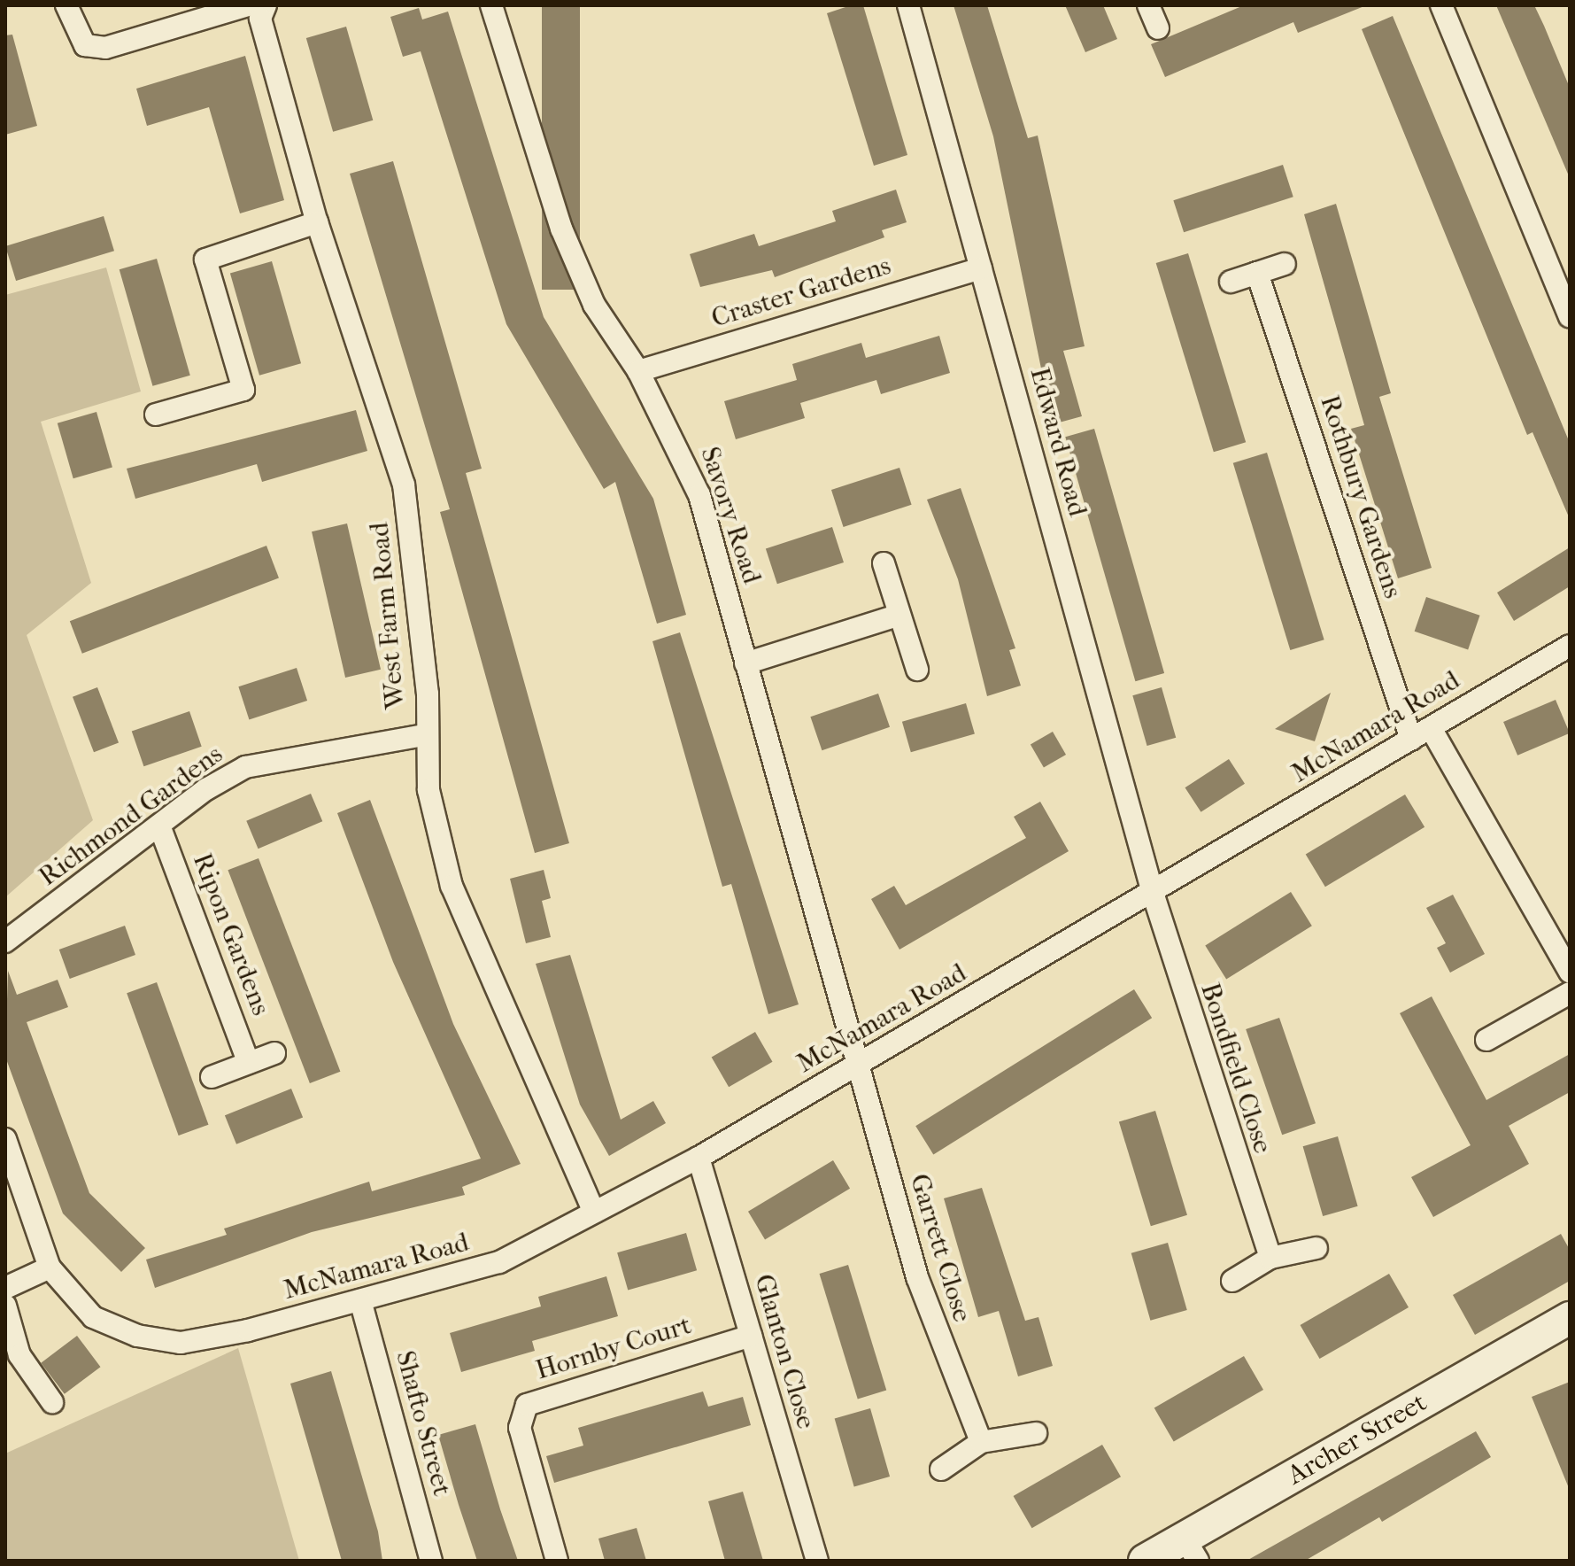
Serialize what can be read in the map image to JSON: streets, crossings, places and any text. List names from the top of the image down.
{
  "streets": {
    "main road": ["Archer Street"],
    "street": [
      "Craster Gardens",
      "Edward Road",
      "Rothbury Gardens",
      "Savory Road",
      "West Farm Road",
      "McNamara Road",
      "Richmond Gardens",
      "Ripon Gardens",
      "Bondfield Close",
      "Garrett Close",
      "Hornby Court",
      "Glanton Close",
      "Shafto Street"
    ]
  },
  "crossings": [
    ["Craster Gardens", "Edward Road"],
    ["Craster Gardens", "Savory Road"],
    ["Edward Road", "McNamara Road"],
    ["Edward Road", "Bondfield Close"],
    ["Rothbury Gardens", "McNamara Road"],
    ["Savory Road", "McNamara Road"],
    ["Savory Road", "Garrett Close"],
    ["West Farm Road", "McNamara Road"],
    ["West Farm Road", "Richmond Gardens"],
    ["McNamara Road", "Bondfield Close"],
    ["McNamara Road", "Garrett Close"],
    ["McNamara Road", "Glanton Close"],
    ["McNamara Road", "Shafto Street"],
    ["Richmond Gardens", "Ripon Gardens"],
    ["Hornby Court", "Glanton Close"]
  ]
}
